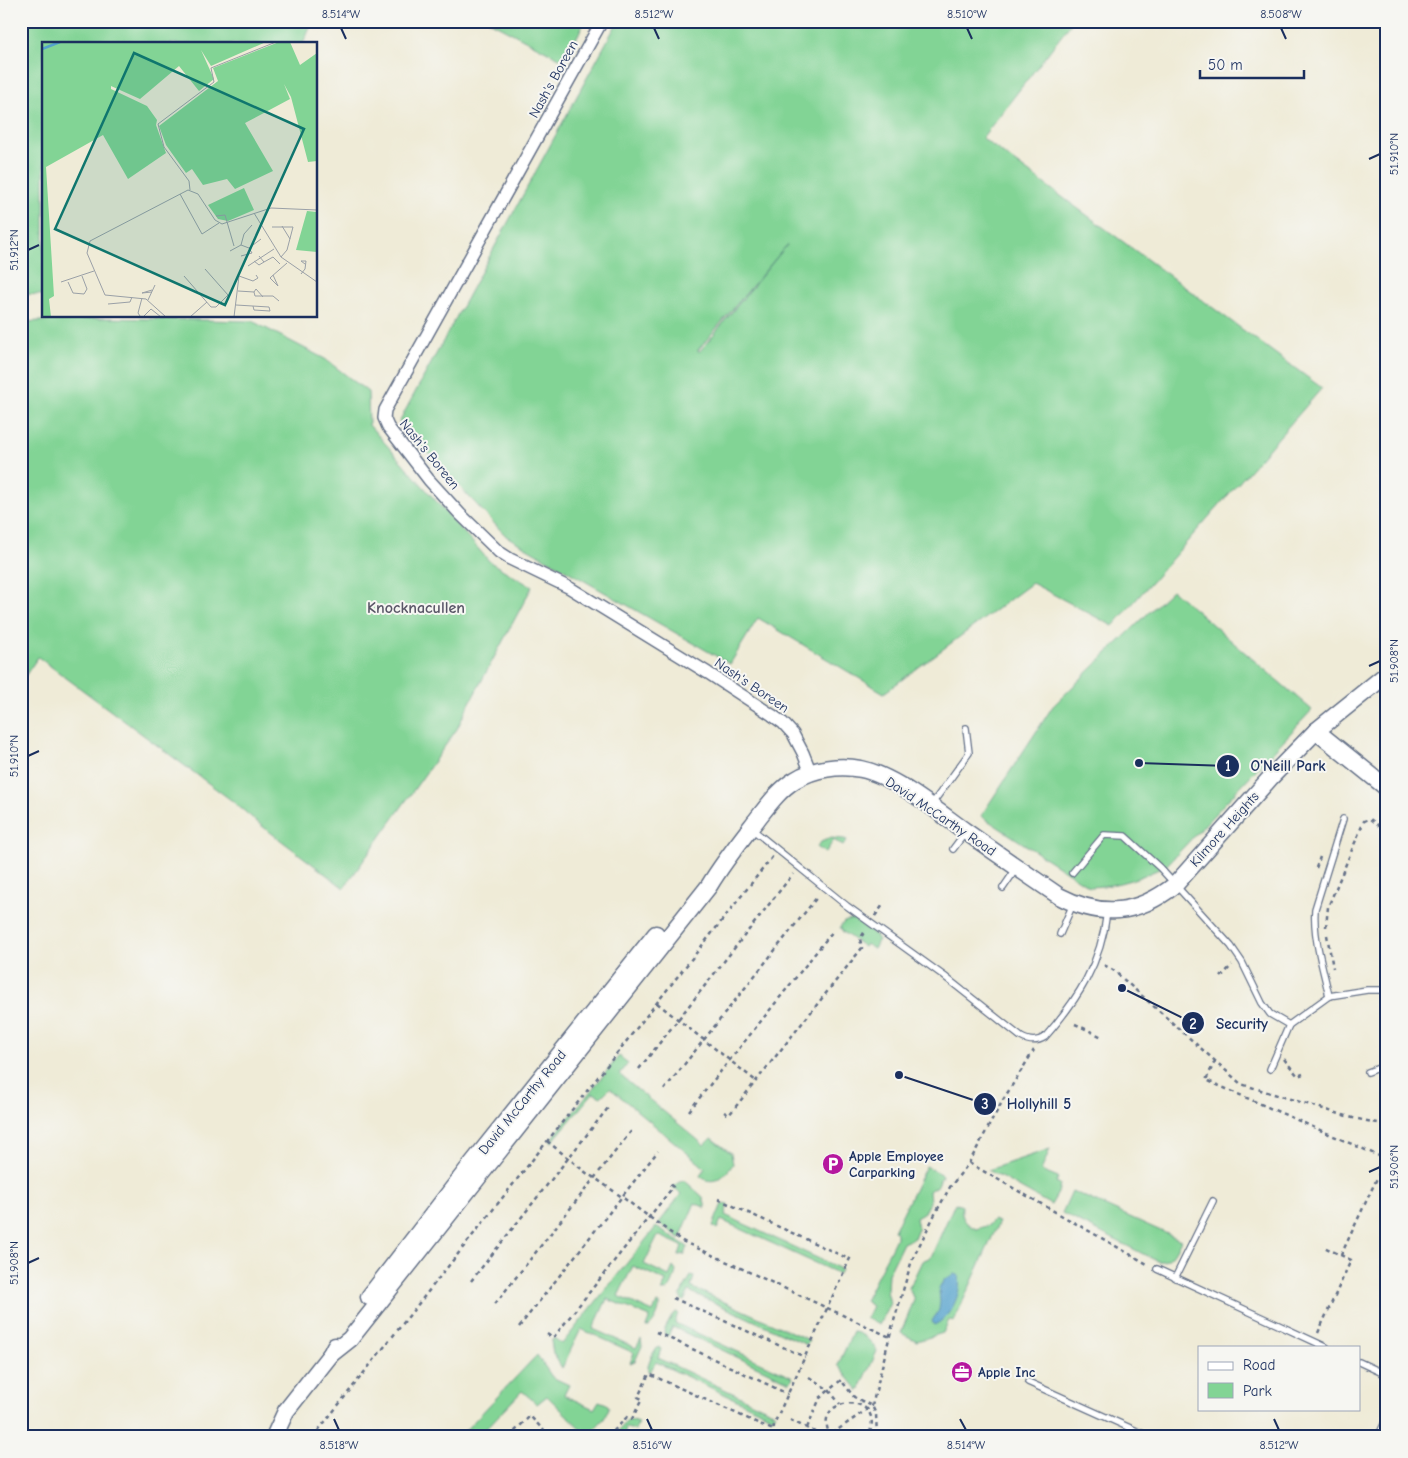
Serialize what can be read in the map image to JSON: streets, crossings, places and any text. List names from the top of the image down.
{
  "streets": {
    "street": ["Nash's Boreen", "David McCarthy Road", "Kilmore Heights"]
  },
  "crossings": [
    ["Nash's Boreen", "David McCarthy Road"],
    ["David McCarthy Road", "Kilmore Heights"]
  ],
  "districts": ["Knocknacullen"],
  "places": {
    "other": ["O'Neill Park", "Security", "Hollyhill 5"],
    "parking": ["Apple Employee Carparking"],
    "office": ["Apple Inc"]
  },
  "legend": ["Road", "Park"],
  "scale_bar": "50 m",
  "coordinates": [
    "8.514°W",
    "8.512°W",
    "8.510°W",
    "8.508°W",
    "51.910°N",
    "51.912°N",
    "51.908°N",
    "51.906°N",
    "8.518°W",
    "8.516°W"
  ]
}
